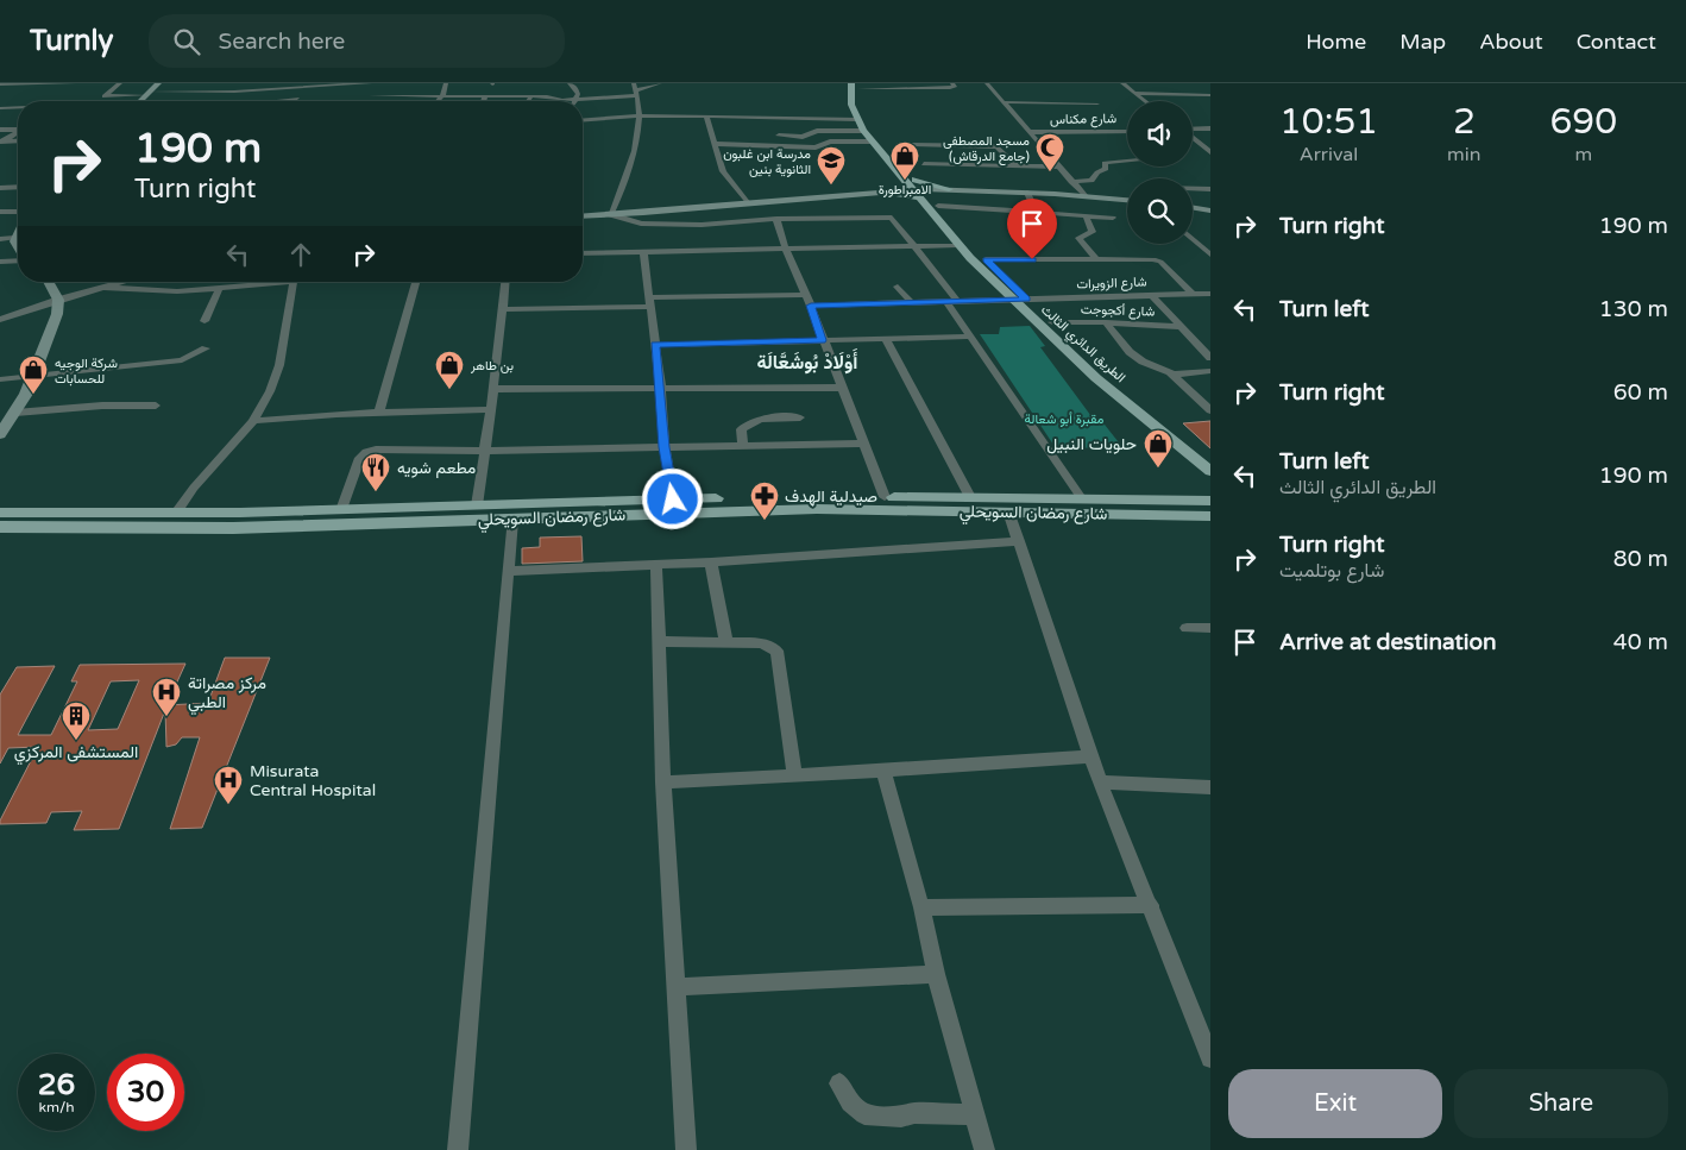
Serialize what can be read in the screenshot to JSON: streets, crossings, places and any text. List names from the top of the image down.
{
  "streets": {
    "main road": ["الطريق الدائري الثالث", "شارع رمضان السويحلي"],
    "street": ["شارع مكناس", "شارع الزويرات", "شارع أكجوجت"]
  },
  "crossings": [
    ["شارع الزويرات", "الطريق الدائري الثالث"],
    ["شارع أكجوجت", "الطريق الدائري الثالث"]
  ],
  "districts": ["أَوْلَادْ بُوشَعَّالَة"],
  "parks": ["مقبرة أبو شعالة"],
  "places": {
    "mosque": ["مسجد المصطفى (جامع الدرقاش)"],
    "shop": [
      "الامبراطورة",
      "بن طاهر",
      "شركة الوجيه للحسابات",
      "حلويات النبيل"
    ],
    "school or university": ["مدرسة ابن غلبون الثانوية بنين"],
    "restaurant": ["مطعم شويه"],
    "pharmacy": ["صيدلية الهدف"],
    "hospital": ["مركز مصراتة الطبي", "Misurata Central Hospital"],
    "building": ["المستشفى المركزي"]
  },
  "page": {
    "header": "Turnly",
    "search": "Search here",
    "nav": [
      "Home",
      "Map",
      "About",
      "Contact"
    ],
    "eta": [
      "10:51",
      "Arrival",
      "2",
      "min",
      "690",
      "m"
    ],
    "turn": ["190 m", "Turn right"],
    "list": [
      {
        "name": "Turn right",
        "value": "190 m"
      },
      {
        "name": "Turn left",
        "value": "130 m"
      },
      {
        "name": "Turn right",
        "value": "60 m"
      },
      {
        "name": "Turn left",
        "note": "الطريق الدائري الثالث",
        "value": "190 m"
      },
      {
        "name": "Turn right",
        "note": "شارع بوتلميت",
        "value": "80 m"
      },
      {
        "name": "Arrive at destination",
        "value": "40 m"
      }
    ],
    "speed": "26 km/h",
    "limit": "30",
    "buttons": ["Exit", "Share"]
  }
}
